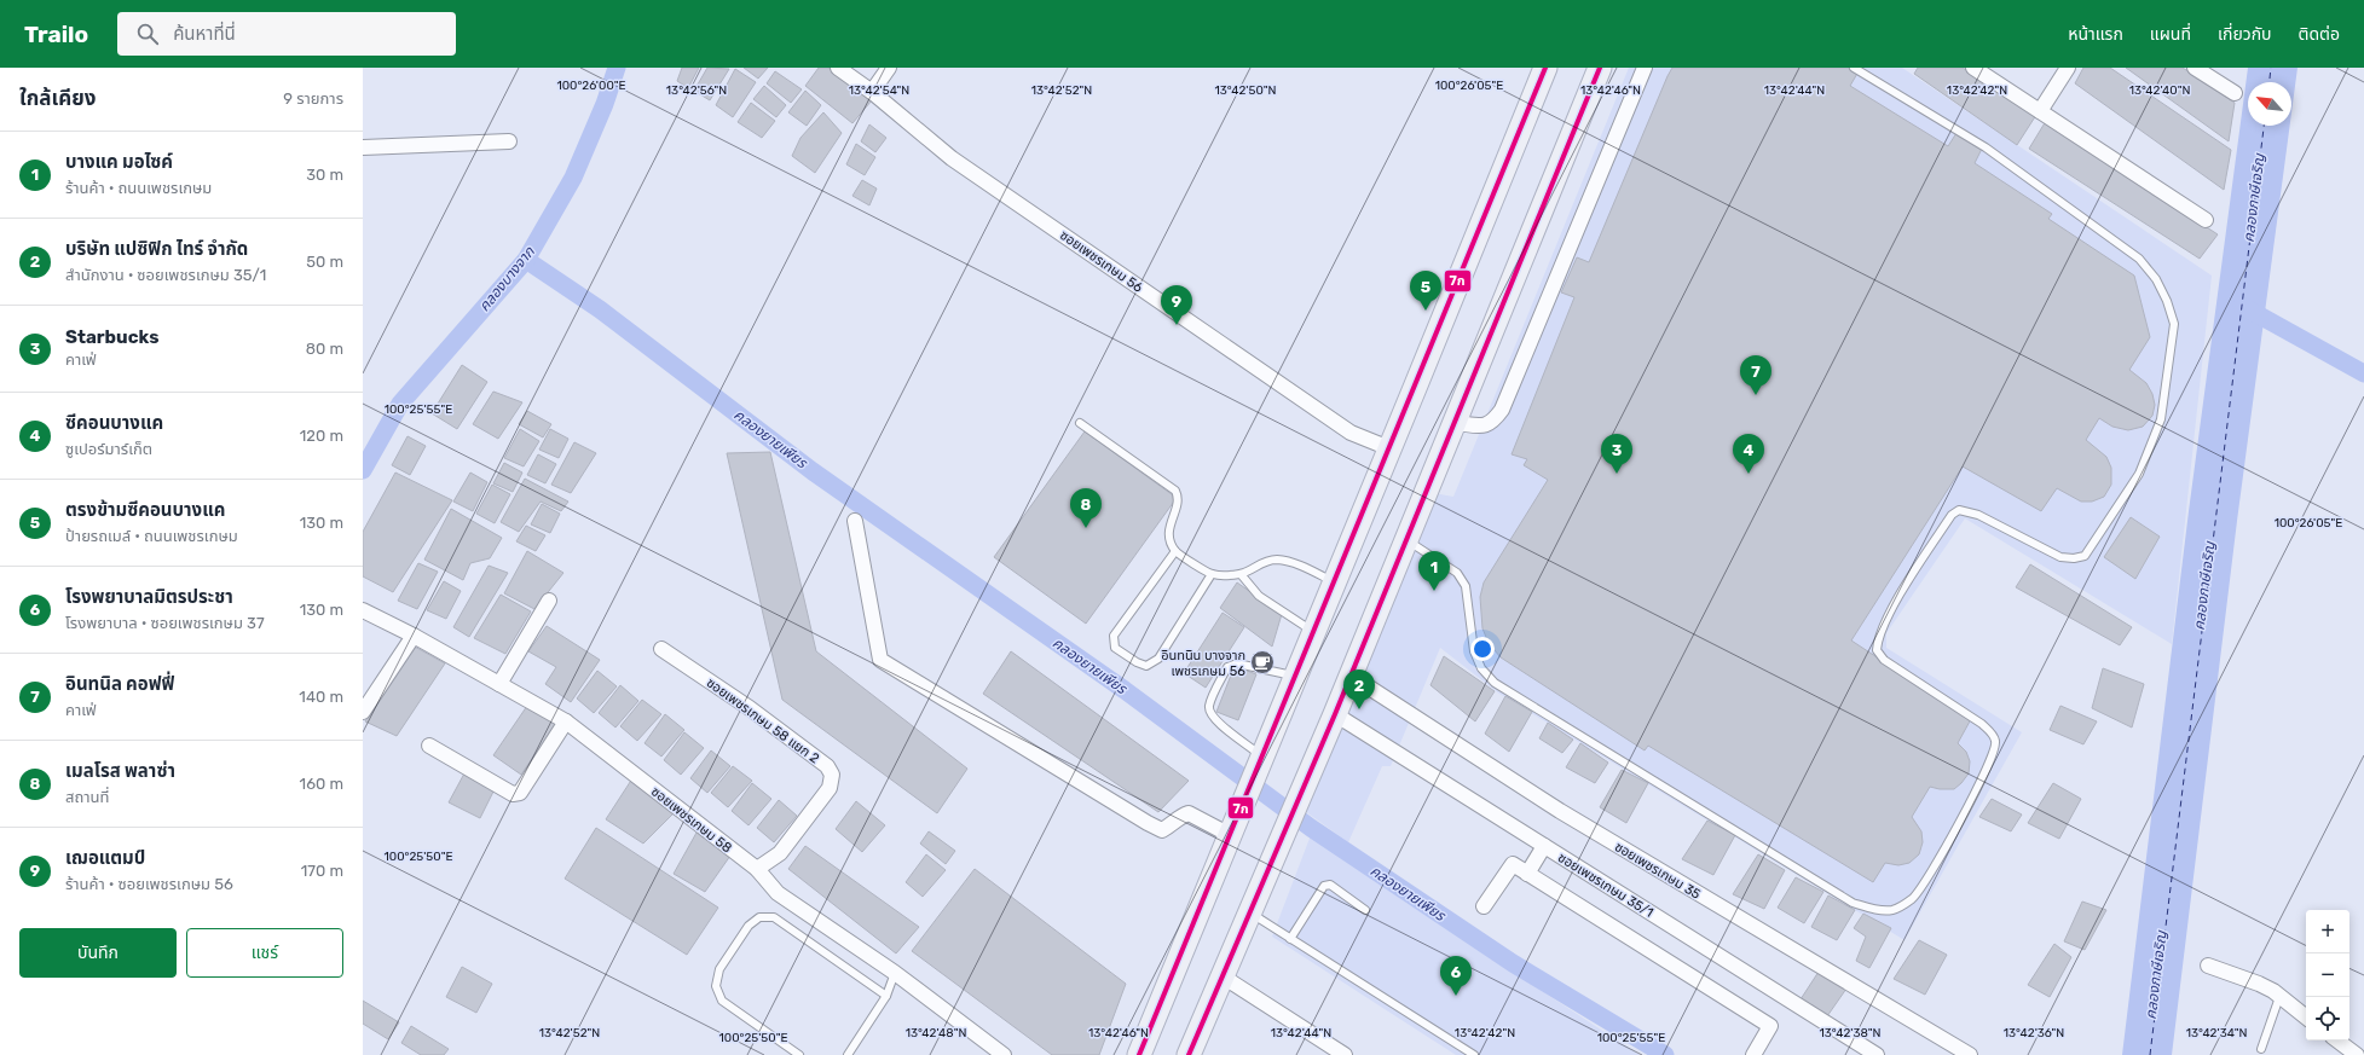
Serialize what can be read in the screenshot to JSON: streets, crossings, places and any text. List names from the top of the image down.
{
  "streets": {
    "street": [
      "ซอยเพชรเกษม 56",
      "ซอยเพชรเกษม 58 แยก 2",
      "ซอยเพชรเกษม 58",
      "ซอยเพชรเกษม 35",
      "ซอยเพชรเกษม 35/1"
    ]
  },
  "crossings": [
    ["ซอยเพชรเกษม 58 แยก 2", "ซอยเพชรเกษม 58"]
  ],
  "water": ["คลองภาษีเจริญ", "คลองบางจาก", "คลองยายเพียร"],
  "places": {
    "cafe": ["อินทนิน บางจาก เพชรเกษม 56"]
  },
  "lines": ["transit line 7ก"],
  "north": "top left",
  "page": {
    "header": "Trailo",
    "search": "ค้นหาที่นี่",
    "nav": [
      "หน้าแรก",
      "แผนที่",
      "เกี่ยวกับ",
      "ติดต่อ"
    ],
    "heading": ["ใกล้เคียง", "9 รายการ"],
    "list": [
      {
        "mark": "1",
        "name": "บางแค มอไซค์",
        "note": "ร้านค้า · ถนนเพชรเกษม",
        "value": "30 m"
      },
      {
        "mark": "2",
        "name": "บริษัท แปซิฟิก ไทร์ จำกัด",
        "note": "สำนักงาน · ซอยเพชรเกษม 35/1",
        "value": "50 m"
      },
      {
        "mark": "3",
        "name": "Starbucks",
        "note": "คาเฟ่",
        "value": "80 m"
      },
      {
        "mark": "4",
        "name": "ซีคอนบางแค",
        "note": "ซูเปอร์มาร์เก็ต",
        "value": "120 m"
      },
      {
        "mark": "5",
        "name": "ตรงข้ามซีคอนบางแค",
        "note": "ป้ายรถเมล์ · ถนนเพชรเกษม",
        "value": "130 m"
      },
      {
        "mark": "6",
        "name": "โรงพยาบาลมิตรประชา",
        "note": "โรงพยาบาล · ซอยเพชรเกษม 37",
        "value": "130 m"
      },
      {
        "mark": "7",
        "name": "อินทนิล คอฟฟี่",
        "note": "คาเฟ่",
        "value": "140 m"
      },
      {
        "mark": "8",
        "name": "เมลโรส พลาซ่า",
        "note": "สถานที่",
        "value": "160 m"
      },
      {
        "mark": "9",
        "name": "เฌอแตมป์",
        "note": "ร้านค้า · ซอยเพชรเกษม 56",
        "value": "170 m"
      }
    ],
    "pins": [
      "5",
      "9",
      "7",
      "3",
      "4",
      "8",
      "1",
      "2",
      "6"
    ],
    "map_buttons": ["+", "−"],
    "buttons": ["บันทึก", "แชร์"]
  },
  "coordinates": [
    "100°26'05\"E",
    "100°26'00\"E",
    "13°42'56\"N",
    "13°42'54\"N",
    "13°42'52\"N",
    "13°42'50\"N",
    "13°42'46\"N",
    "13°42'44\"N",
    "13°42'42\"N",
    "13°42'40\"N",
    "100°25'55\"E",
    "100°25'50\"E",
    "13°42'48\"N",
    "13°42'38\"N",
    "13°42'36\"N",
    "13°42'34\"N"
  ]
}
